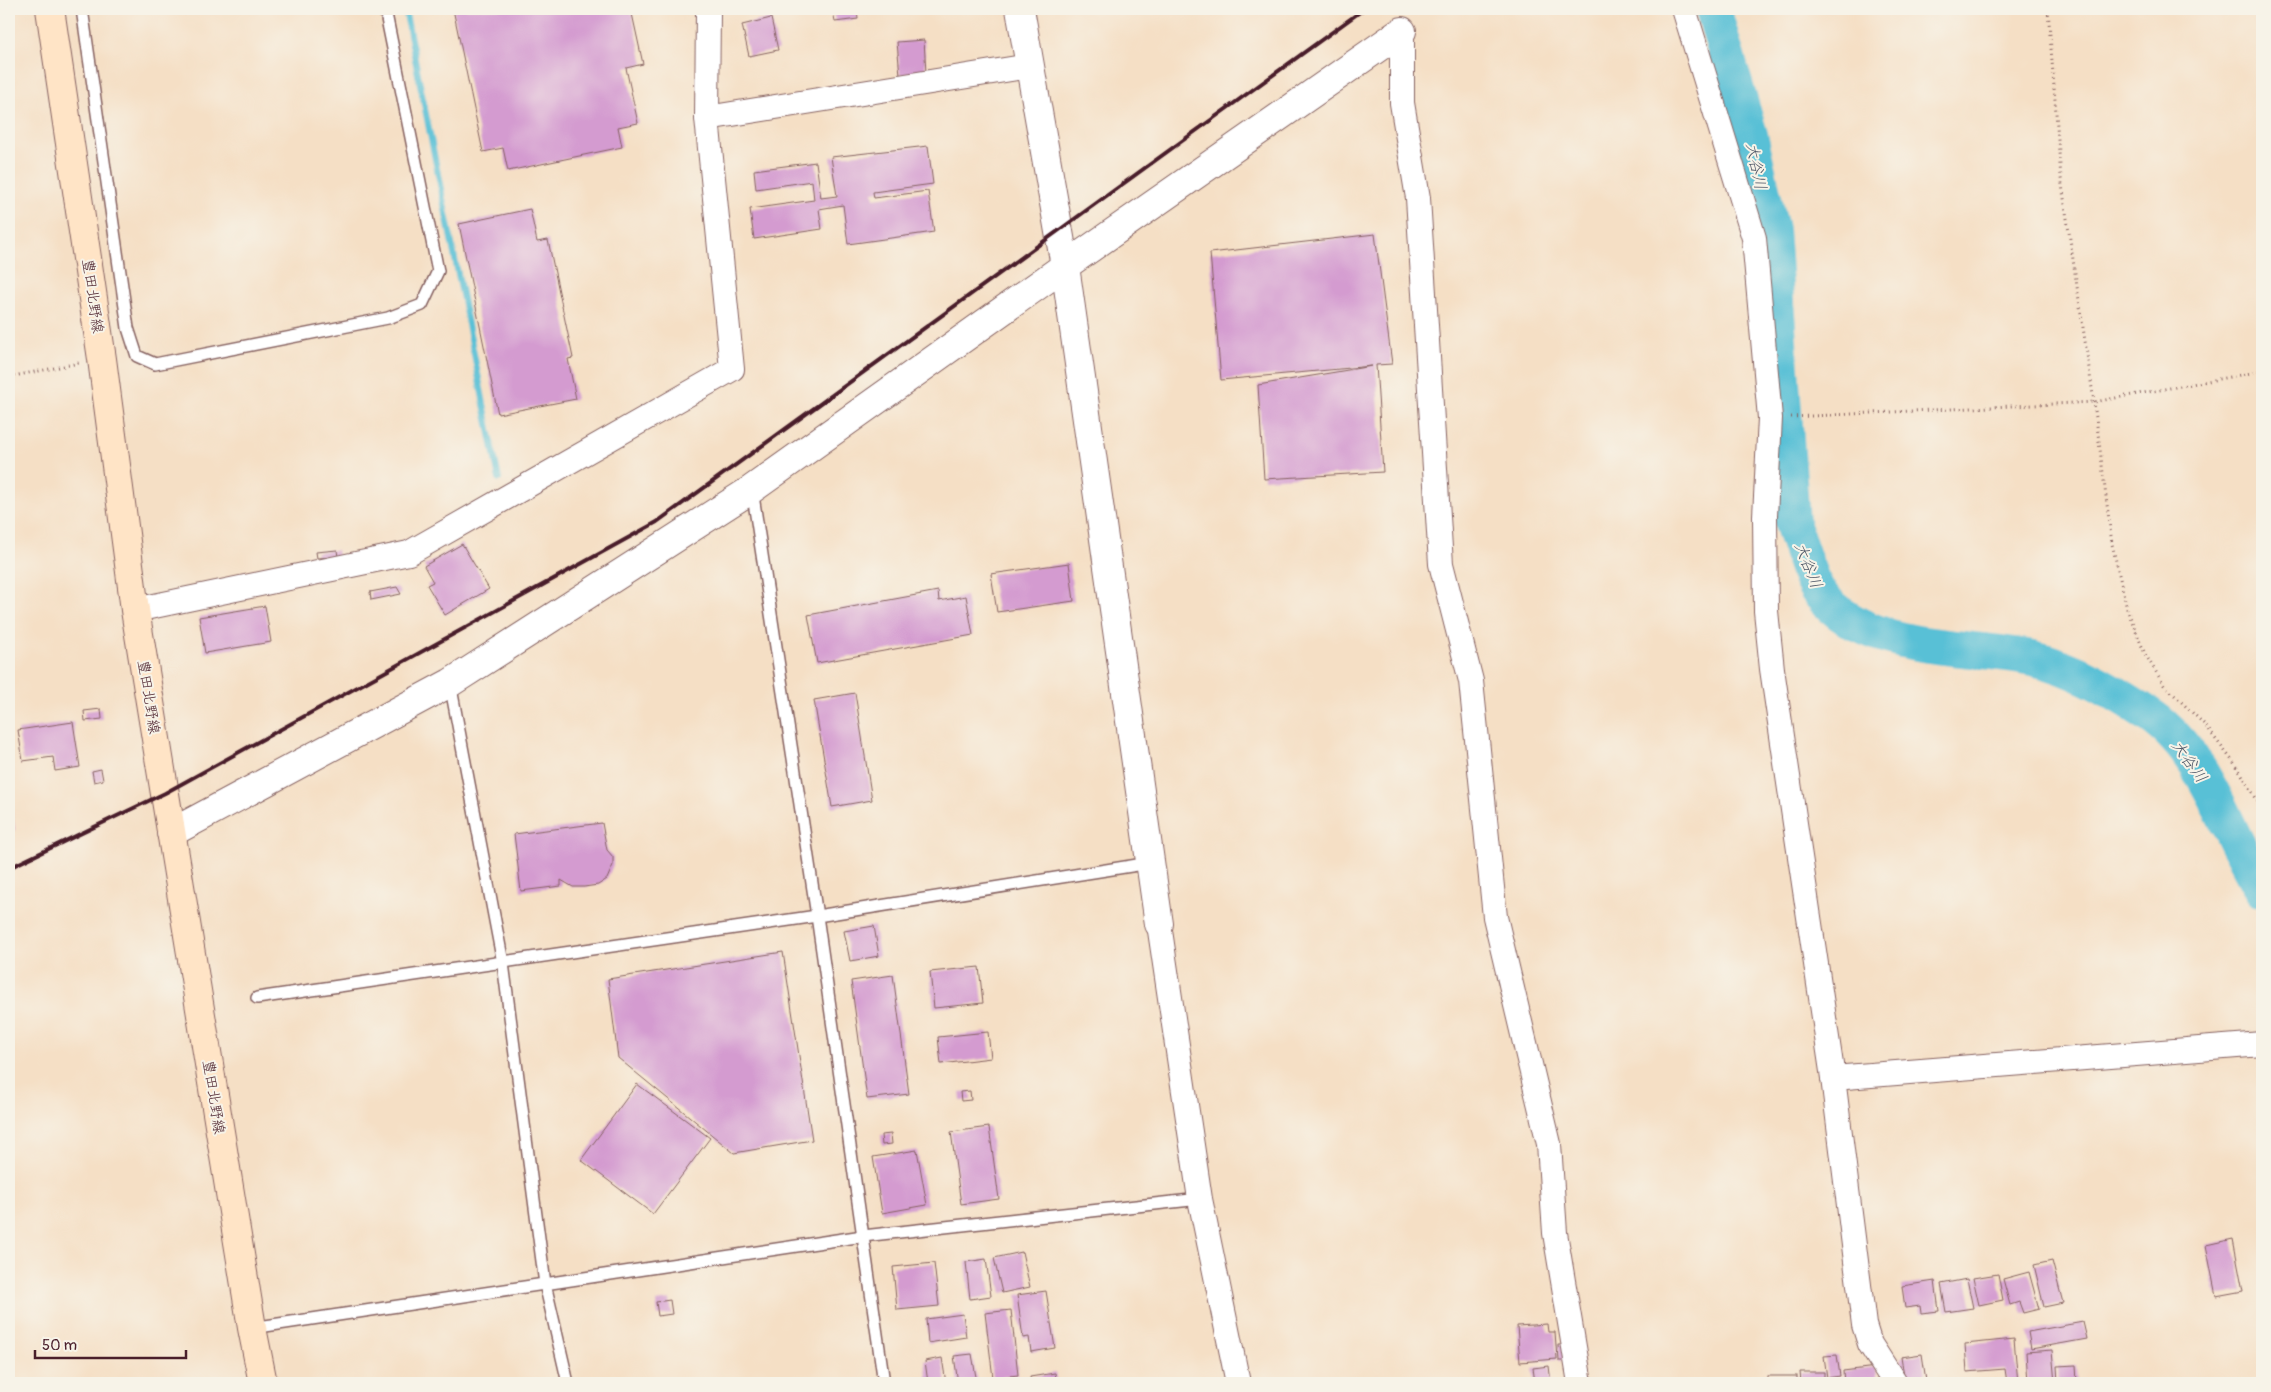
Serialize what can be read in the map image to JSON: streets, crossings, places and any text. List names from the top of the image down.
{
  "streets": {
    "main road": ["豊田北野線"]
  },
  "water": ["大谷川"],
  "scale_bar": "50 m"
}
